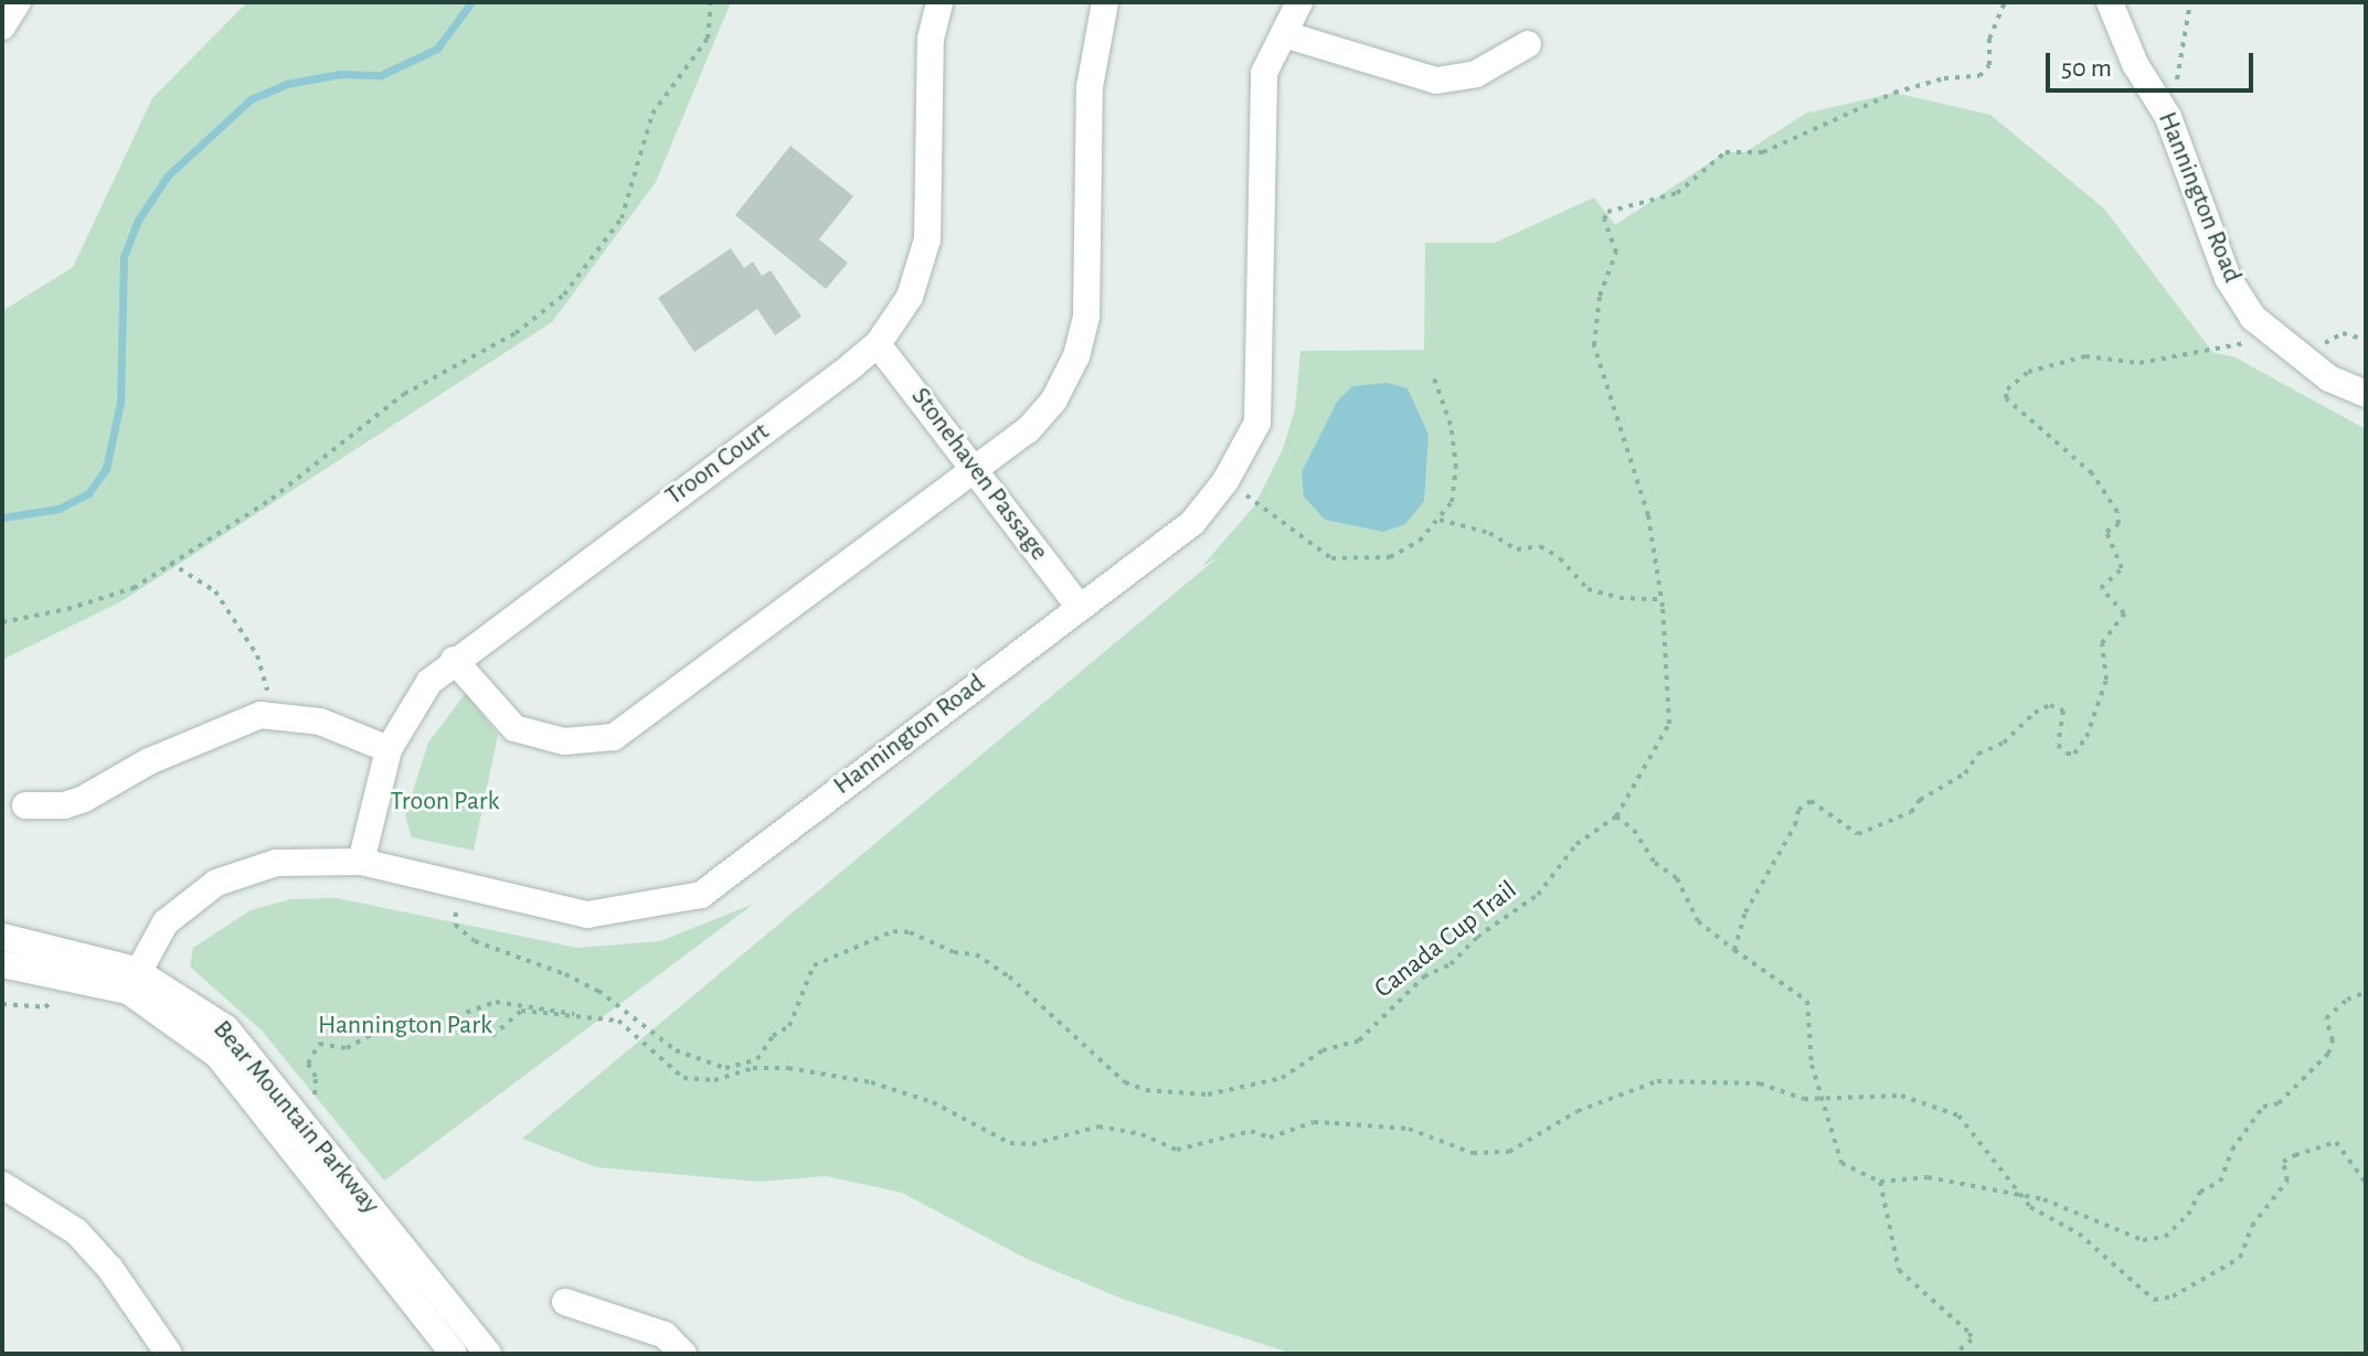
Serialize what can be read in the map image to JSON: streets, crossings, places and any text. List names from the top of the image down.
{
  "streets": {
    "street": [
      "Hannington Road",
      "Troon Court",
      "Stonehaven Passage",
      "Bear Mountain Parkway"
    ],
    "path": ["Canada Cup Trail"]
  },
  "crossings": [
    ["Hannington Road", "Troon Court"],
    ["Hannington Road", "Stonehaven Passage"],
    ["Hannington Road", "Canada Cup Trail"],
    ["Hannington Road", "Bear Mountain Parkway"],
    ["Troon Court", "Stonehaven Passage"]
  ],
  "parks": ["Troon Park", "Hannington Park"],
  "scale_bar": "50 m"
}
